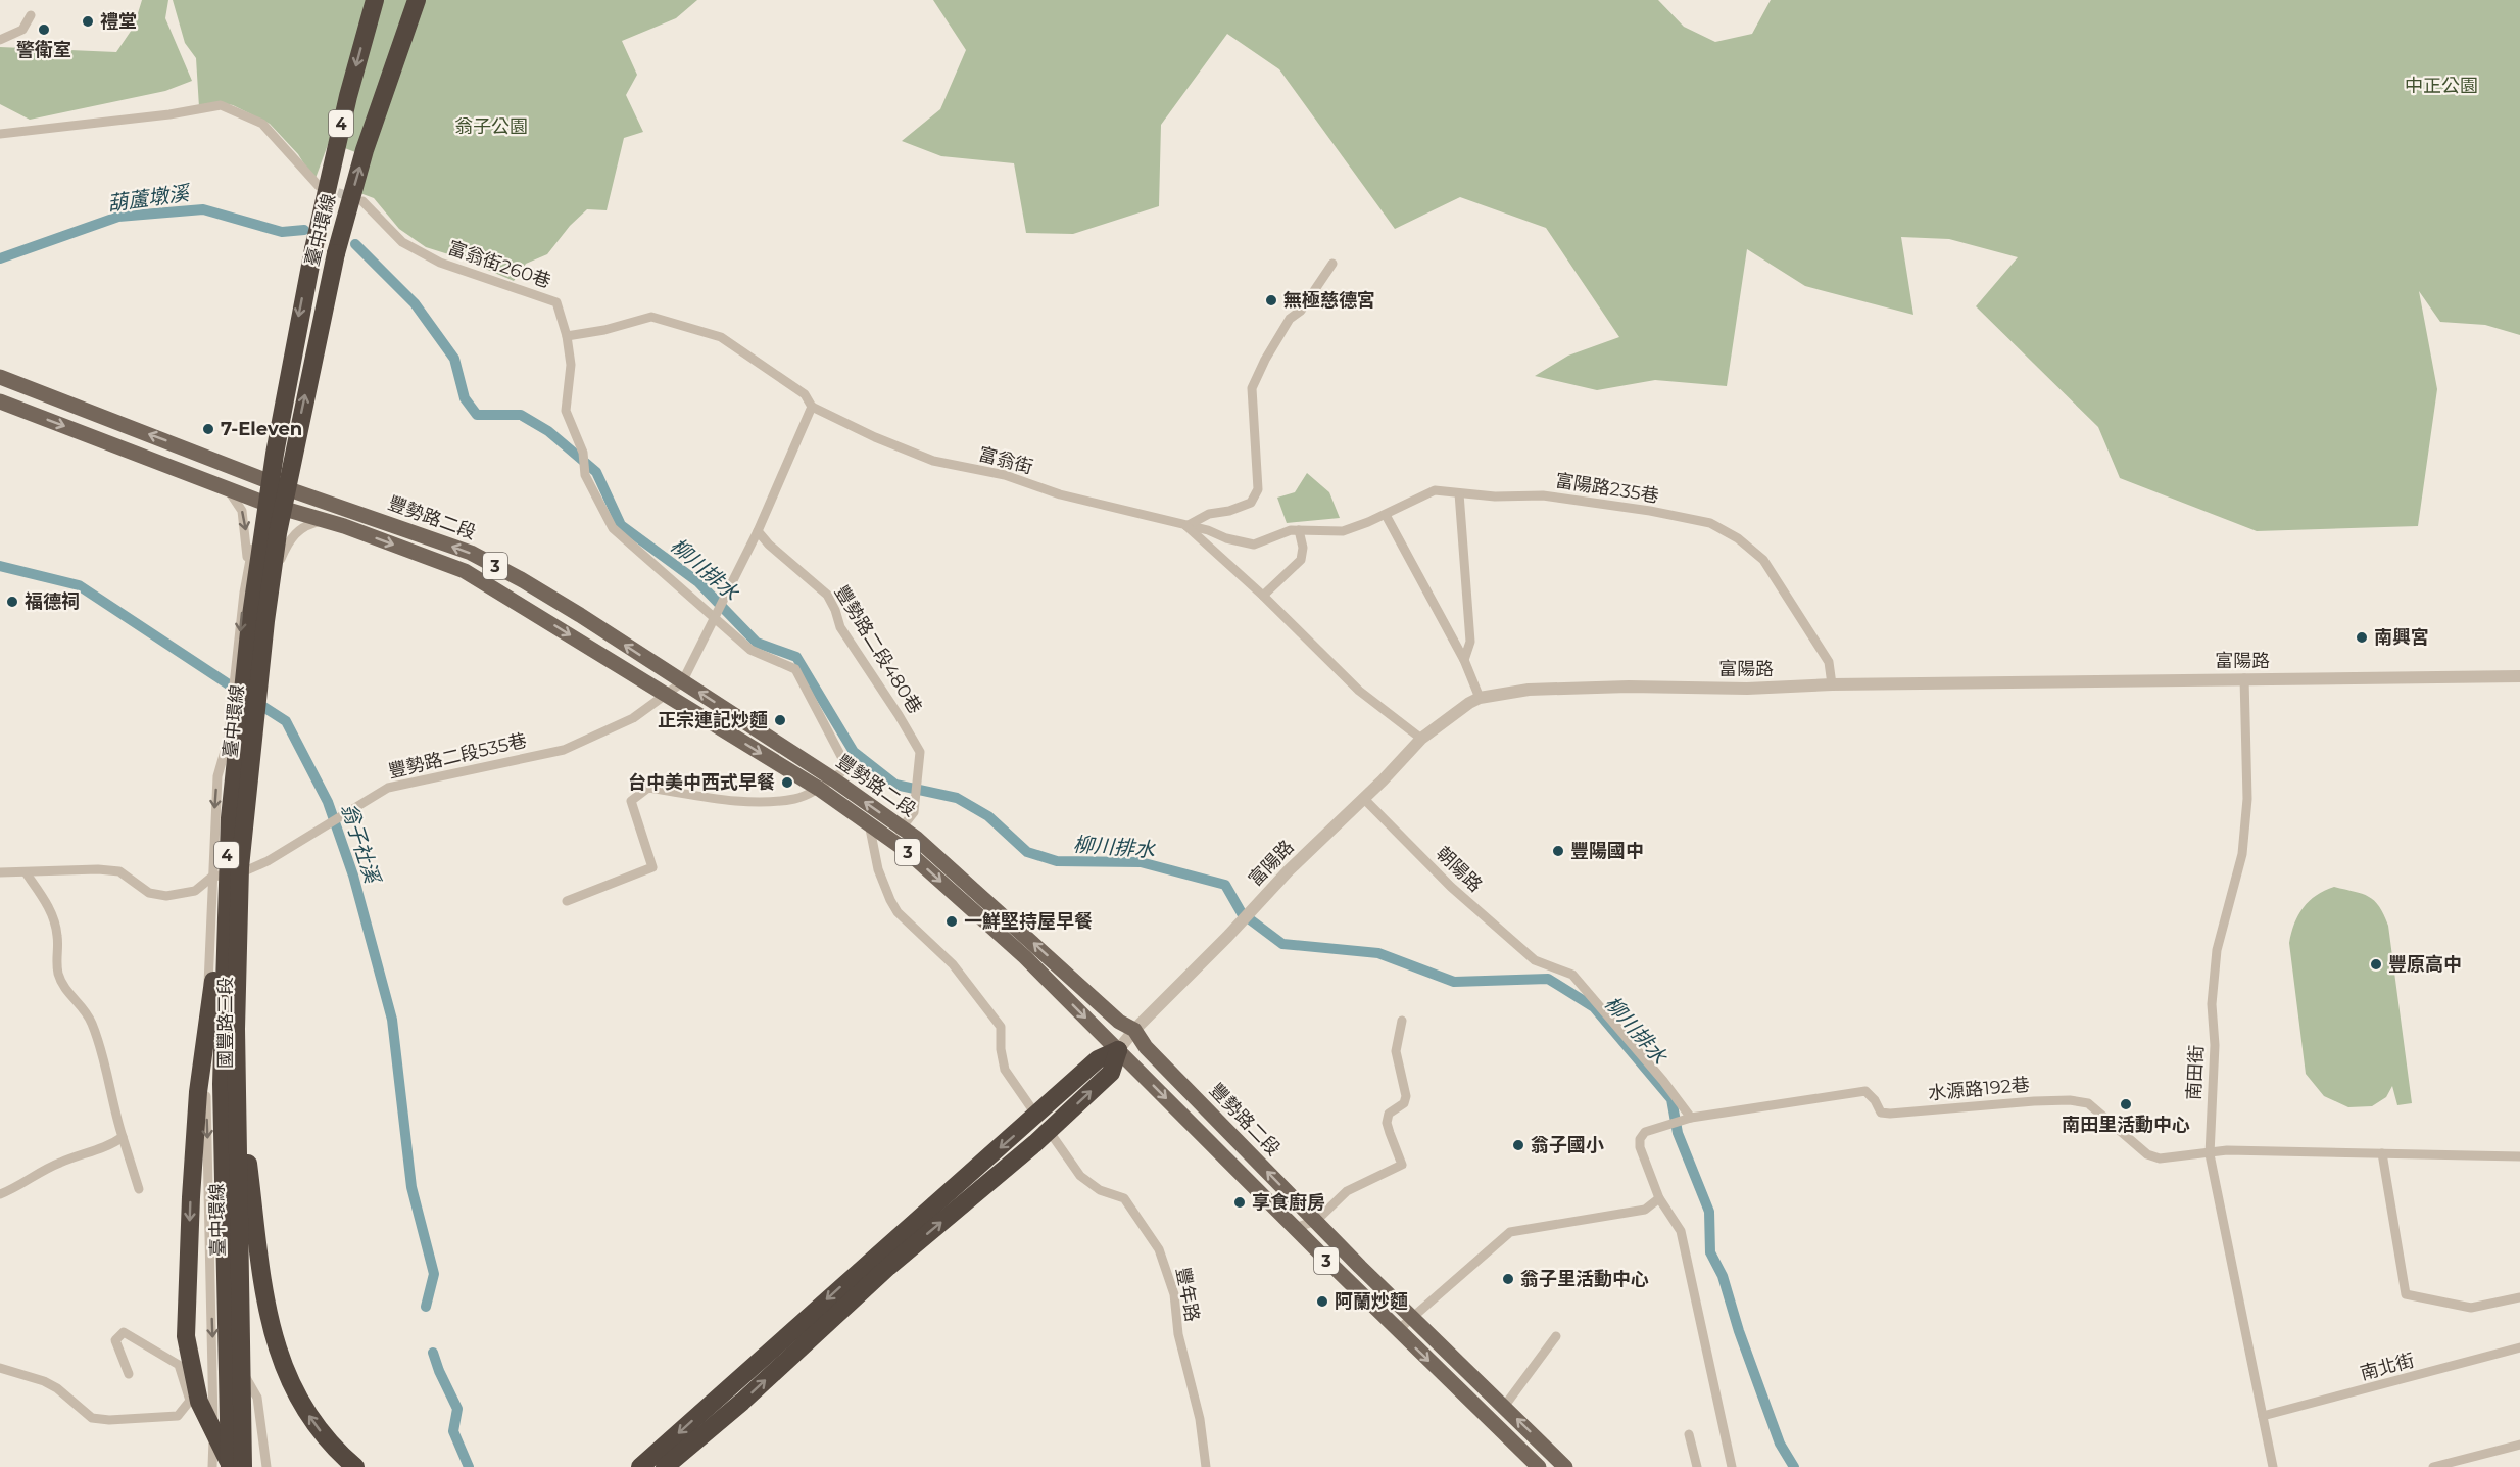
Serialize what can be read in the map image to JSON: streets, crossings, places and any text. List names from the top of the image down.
{
  "streets": {
    "highway": ["4", "臺中環線"],
    "main road": ["豐勢路二段", "3"],
    "street": [
      "富翁街260巷",
      "富翁街",
      "富陽路235巷",
      "豐勢路二段480巷",
      "富陽路",
      "豐勢路二段535巷",
      "朝陽路",
      "國豐路三段",
      "南田街",
      "水源路192巷",
      "豐年路",
      "南北街"
    ]
  },
  "crossings": [
    ["臺中環線", "國豐路三段"],
    ["富翁街", "富陽路235巷"],
    ["富翁街", "富陽路"],
    ["富陽路235巷", "富陽路"],
    ["豐勢路二段", "豐勢路二段480巷"],
    ["豐勢路二段", "富陽路"],
    ["豐勢路二段", "豐勢路二段535巷"],
    ["豐勢路二段", "國豐路三段"],
    ["富陽路", "朝陽路"],
    ["富陽路", "南田街"],
    ["豐勢路二段535巷", "國豐路三段"],
    ["朝陽路", "水源路192巷"],
    ["南田街", "水源路192巷"],
    ["南田街", "南北街"]
  ],
  "water": ["葫蘆墩溪", "柳川排水", "翁子社溪"],
  "parks": ["中正公園", "翁子公園"],
  "places": [
    "禮堂",
    "警衛室",
    "無極慈德宮",
    "7-Eleven",
    "福德祠",
    "南興宮",
    "正宗連記炒麵",
    "台中美中西式早餐",
    "豐陽國中",
    "一鮮堅持屋早餐",
    "豐原高中",
    "南田里活動中心",
    "翁子國小",
    "享食廚房",
    "翁子里活動中心",
    "阿蘭炒麵"
  ]
}
